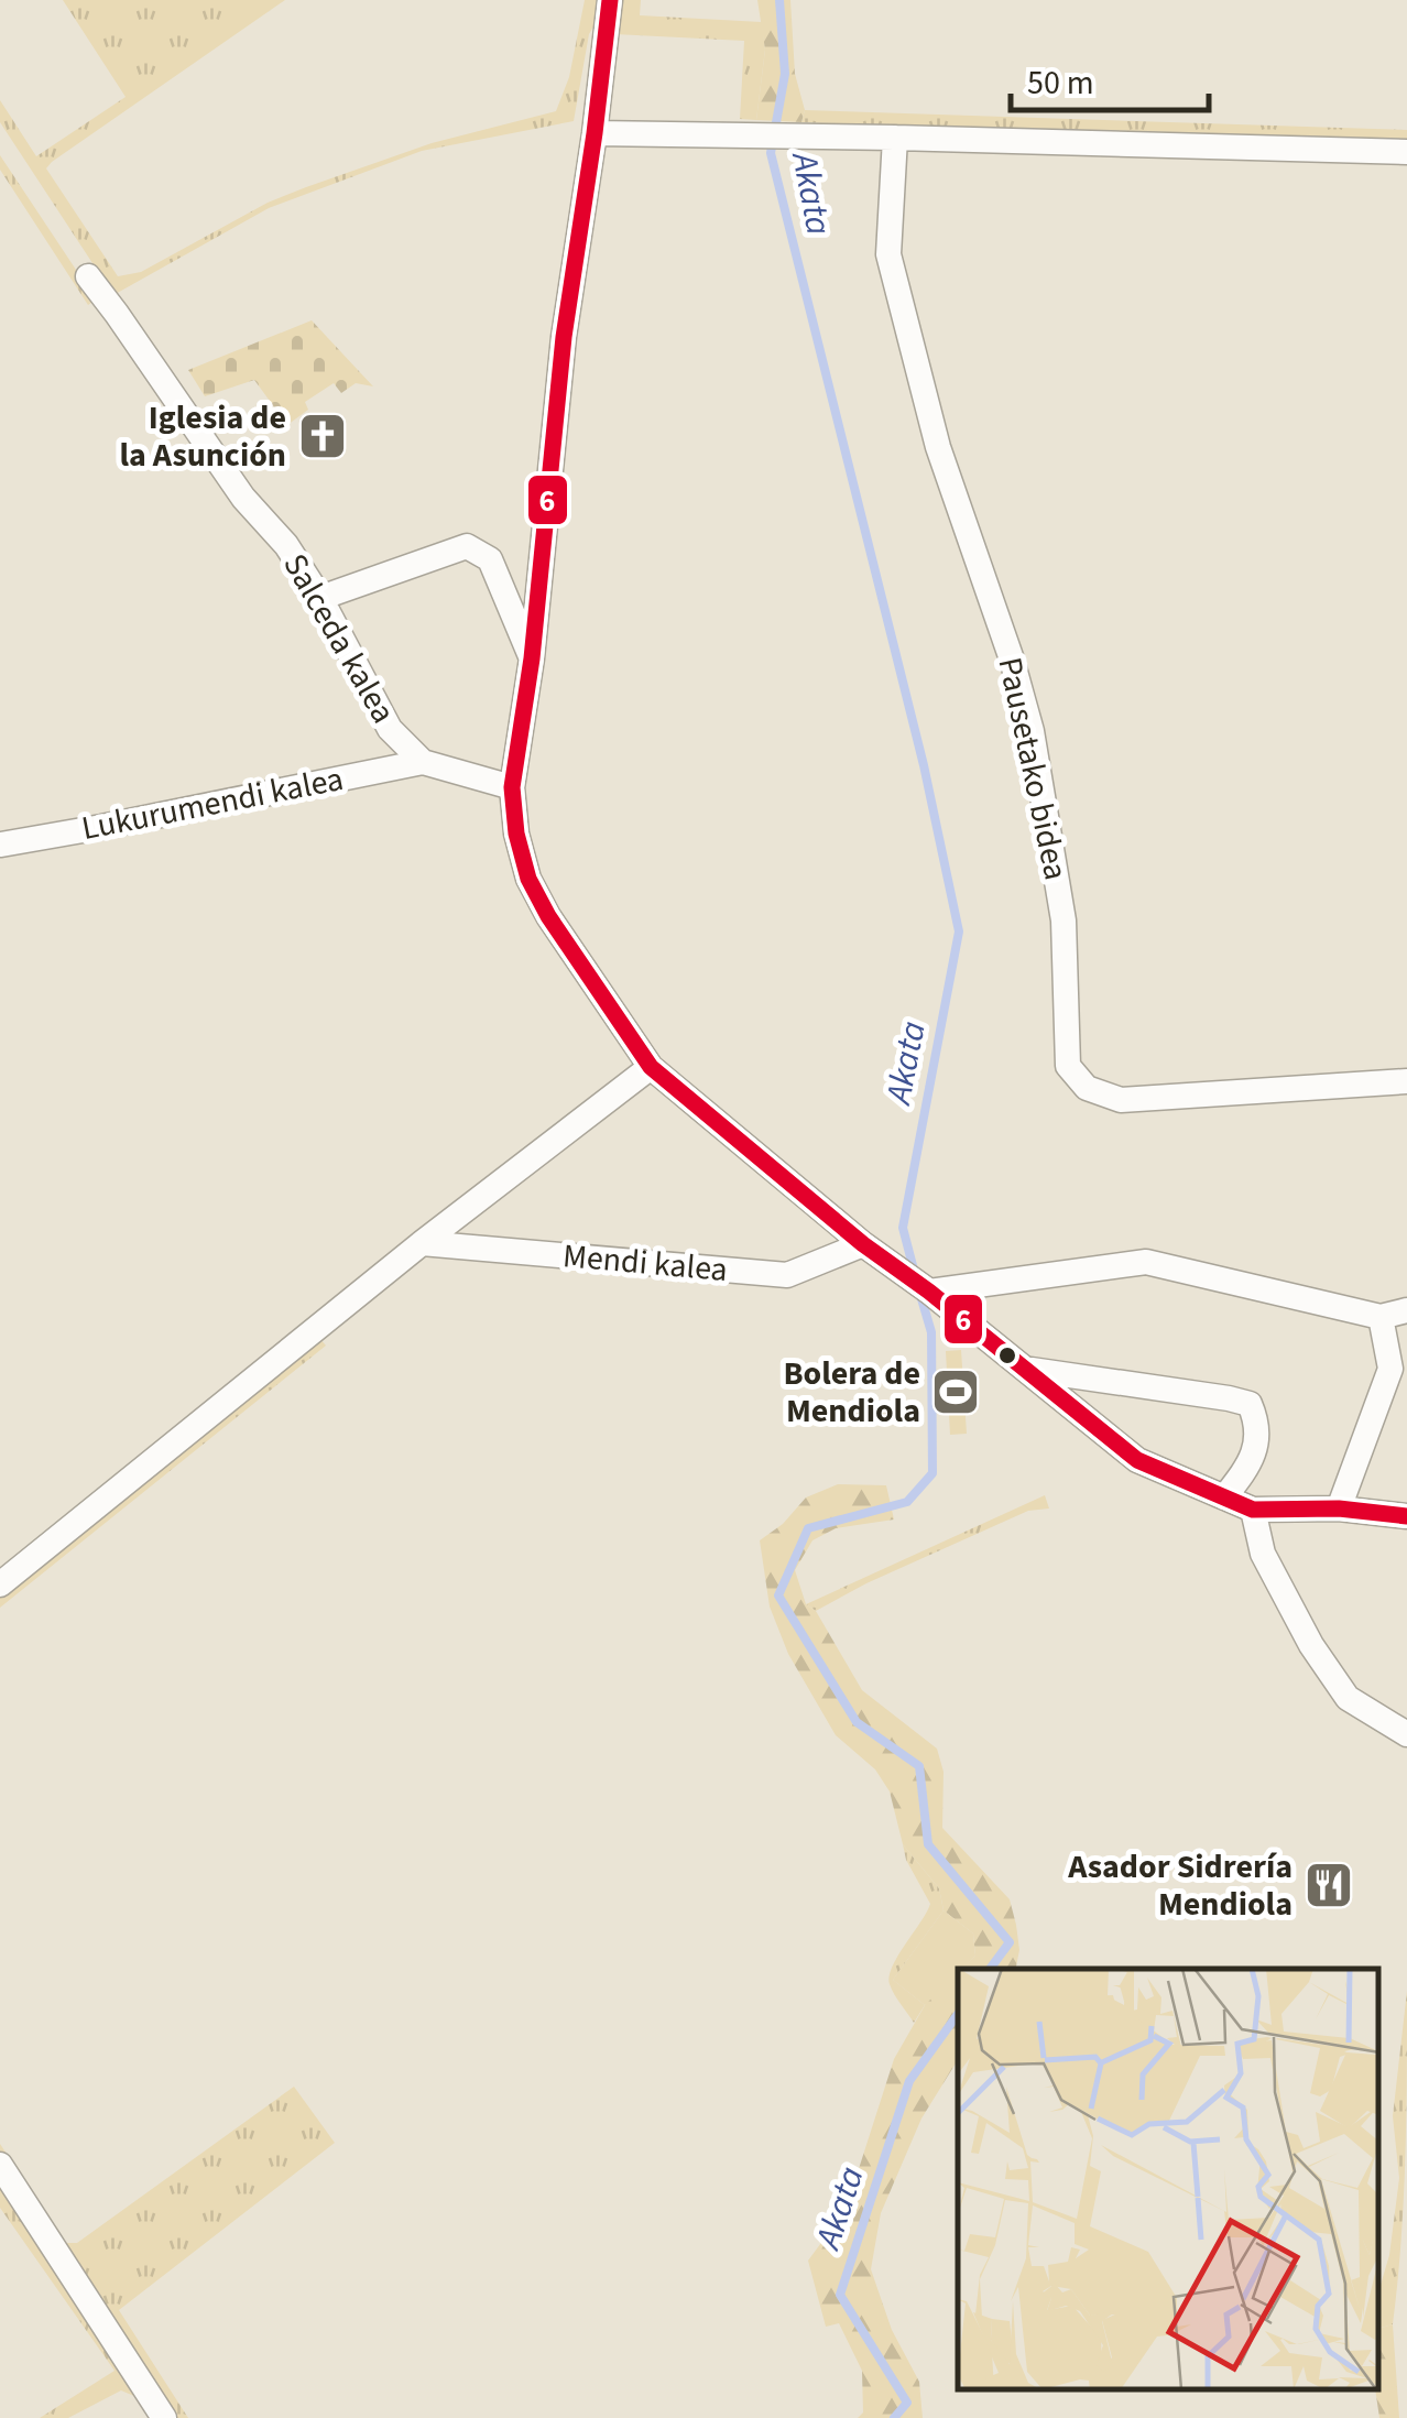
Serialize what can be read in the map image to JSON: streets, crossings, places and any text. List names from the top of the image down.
{
  "streets": {
    "street": [
      "Salceda kalea",
      "Pausetako bidea",
      "Lukurumendi kalea",
      "Mendi kalea"
    ]
  },
  "crossings": [
    ["Salceda kalea", "Lukurumendi kalea"]
  ],
  "water": ["Akata"],
  "places": {
    "church": ["Iglesia de la Asunción"],
    "sports": ["Bolera de Mendiola"],
    "restaurant": ["Asador Sidrería Mendiola"]
  },
  "lines": ["transit line 6"],
  "scale_bar": "50 m"
}
